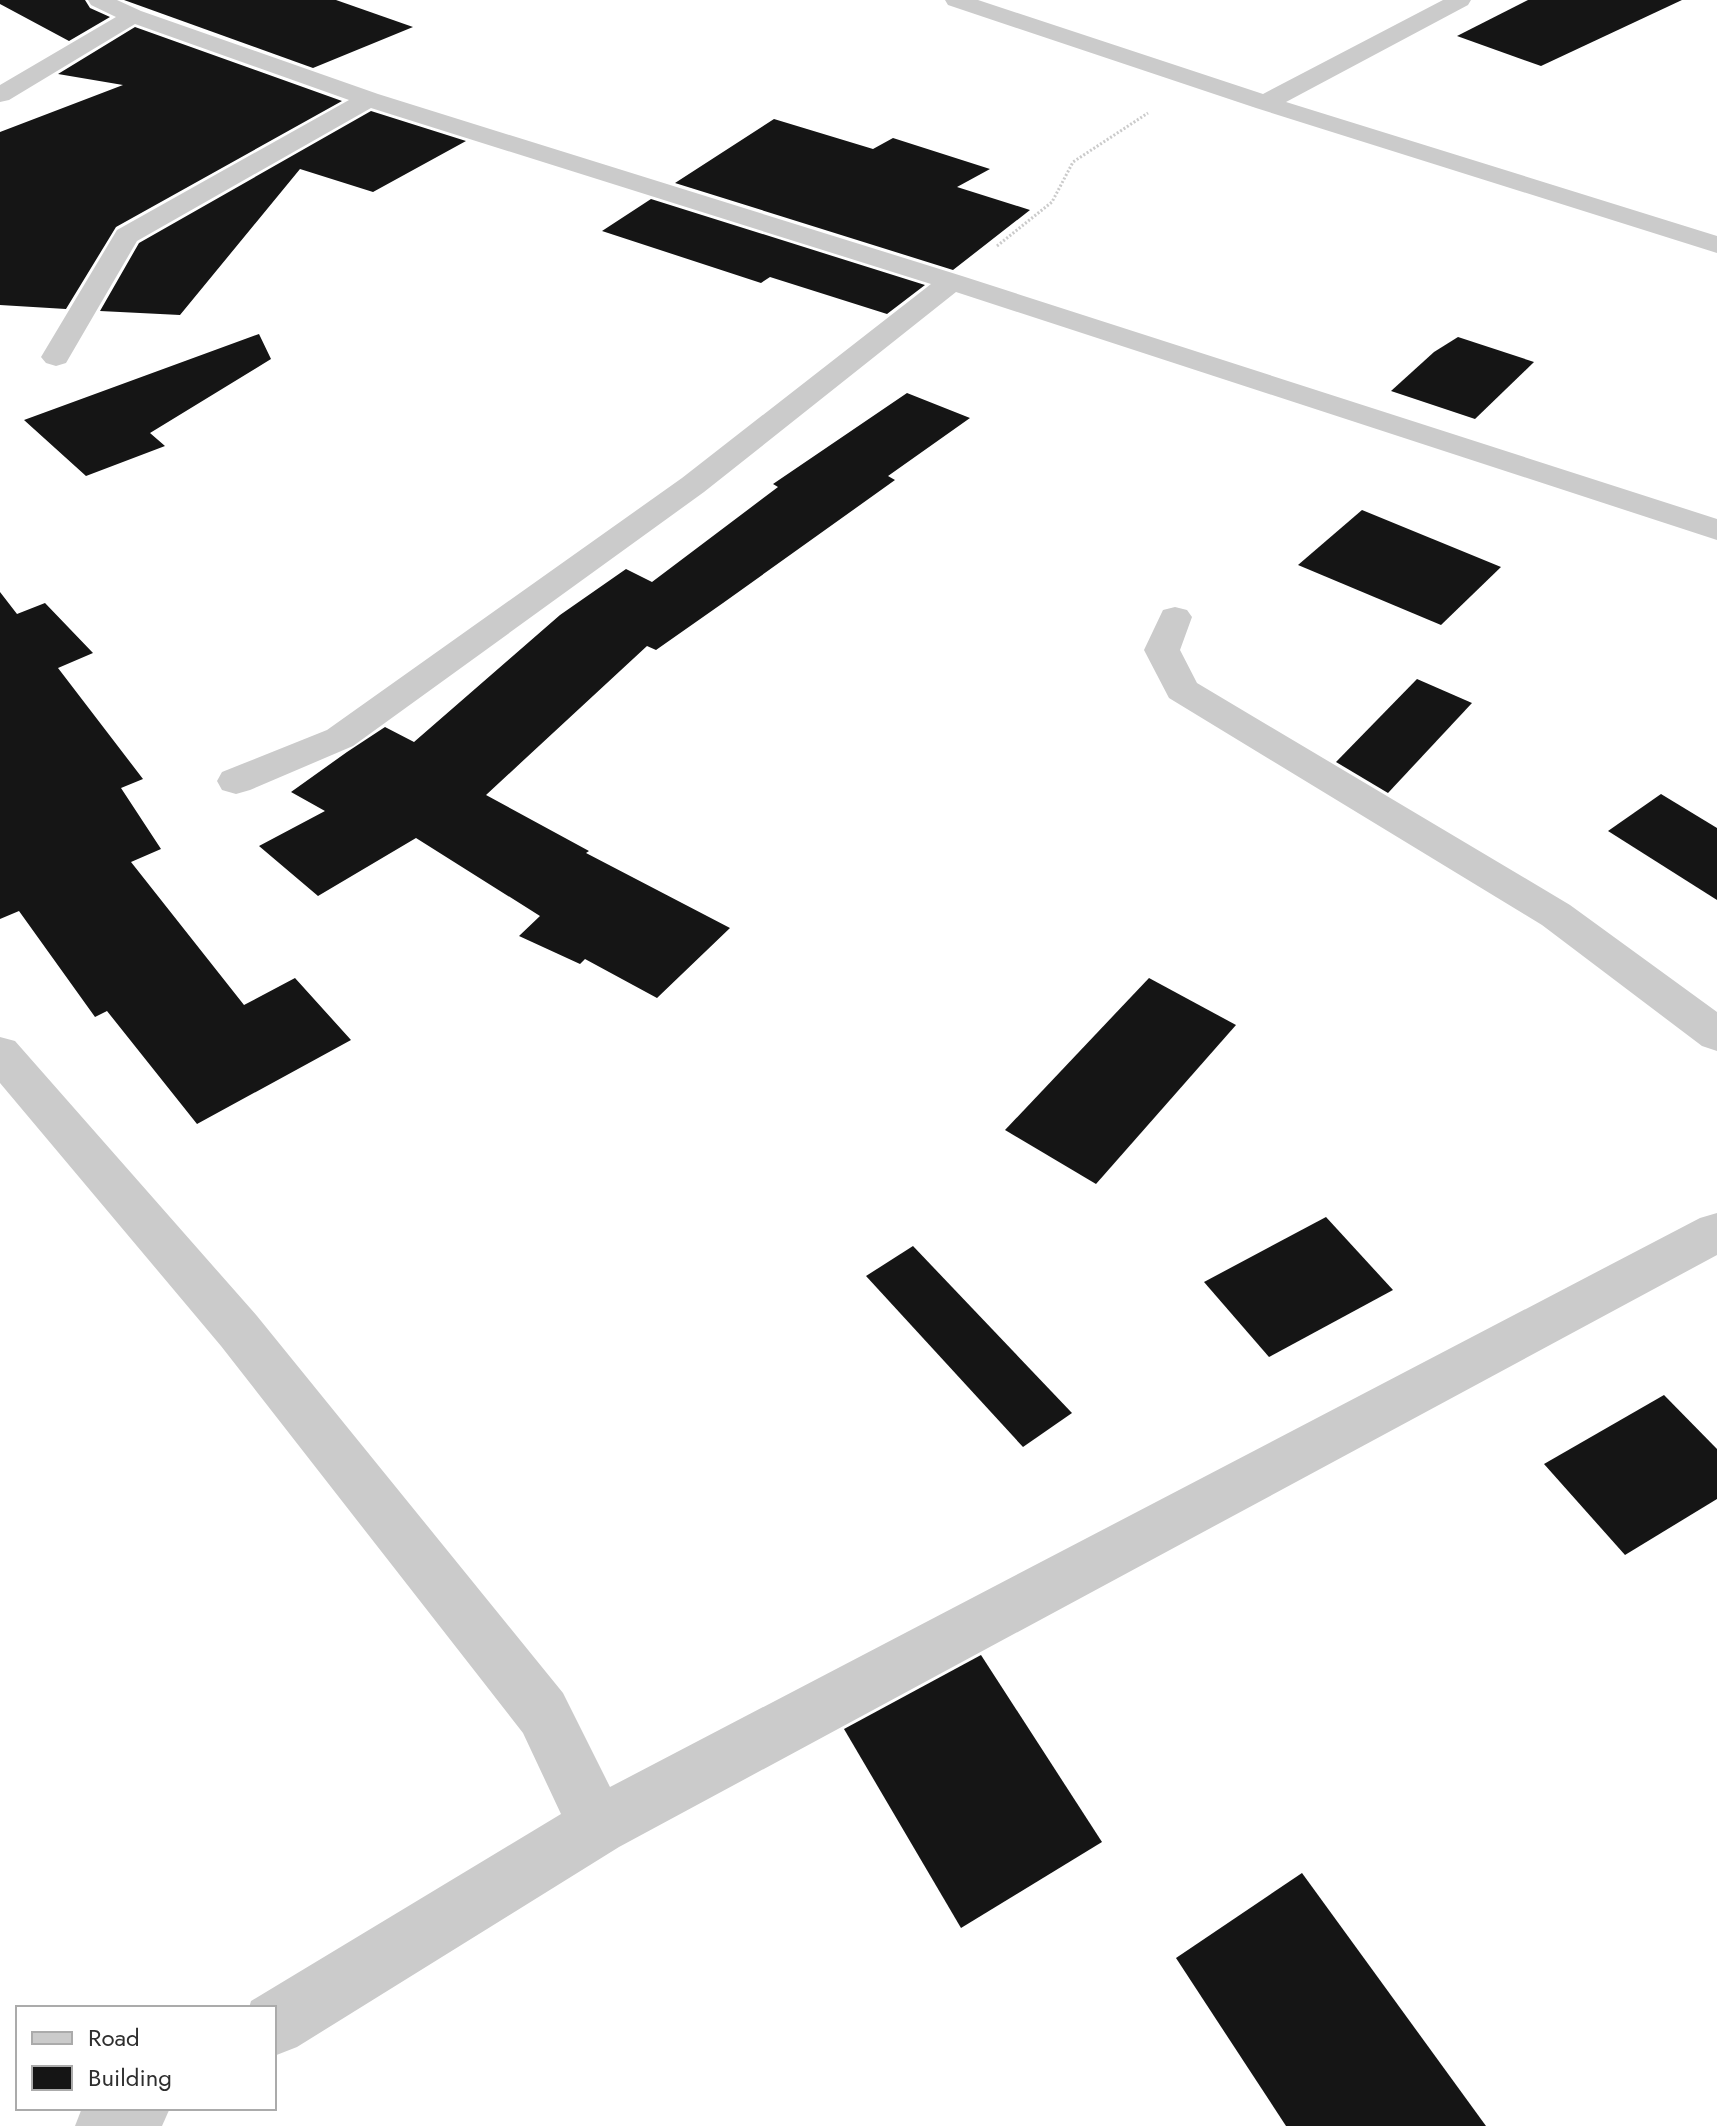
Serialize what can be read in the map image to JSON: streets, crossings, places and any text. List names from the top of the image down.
{
  "legend": ["Road", "Building"]
}
